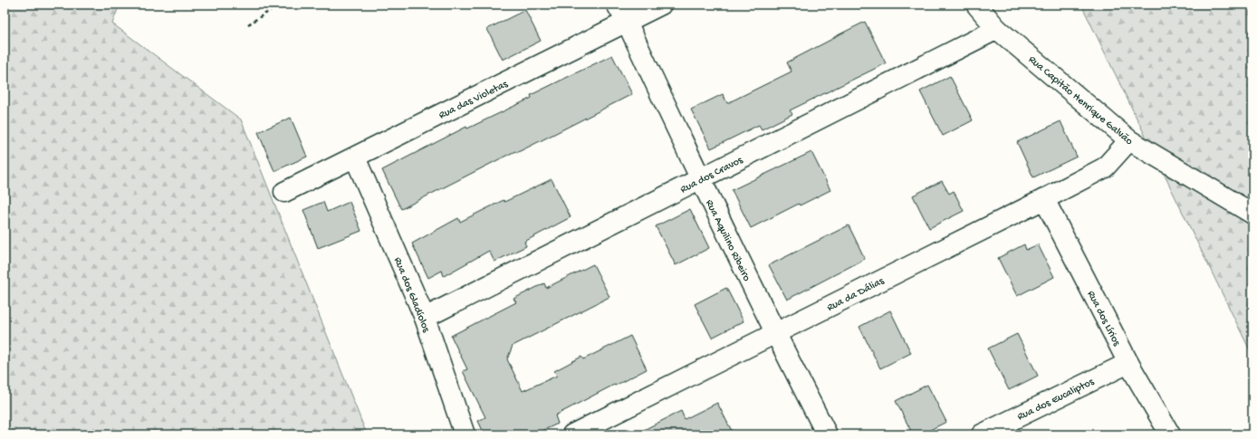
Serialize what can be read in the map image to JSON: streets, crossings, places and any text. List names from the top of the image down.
{
  "streets": {
    "street": [
      "Rua das Violetas",
      "Rua Capitão Henrique Galvão",
      "Rua dos Cravos",
      "Rua Aquilino Ribeiro",
      "Rua da Dálias",
      "Rua dos Gladíolos",
      "Rua dos Lírios",
      "Rua dos Eucaliptos"
    ]
  },
  "crossings": [
    ["Rua das Violetas", "Rua Aquilino Ribeiro"],
    ["Rua das Violetas", "Rua dos Gladíolos"],
    ["Rua Capitão Henrique Galvão", "Rua dos Cravos"],
    ["Rua Capitão Henrique Galvão", "Rua da Dálias"],
    ["Rua dos Cravos", "Rua Aquilino Ribeiro"],
    ["Rua dos Cravos", "Rua dos Gladíolos"],
    ["Rua Aquilino Ribeiro", "Rua da Dálias"],
    ["Rua da Dálias", "Rua dos Lírios"],
    ["Rua dos Lírios", "Rua dos Eucaliptos"]
  ]
}
